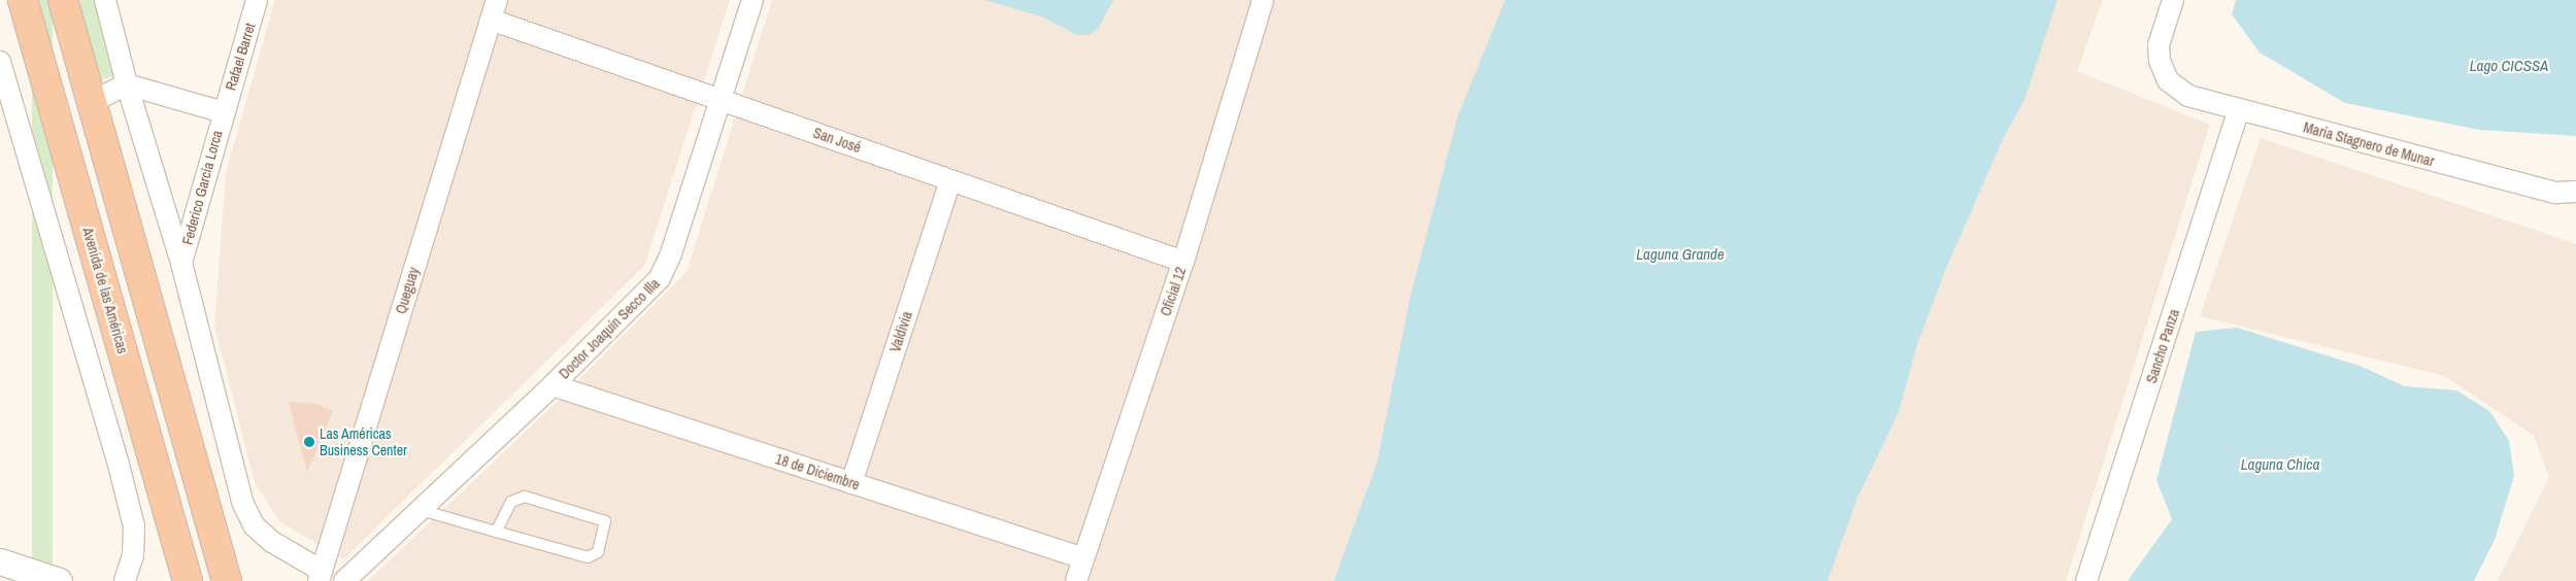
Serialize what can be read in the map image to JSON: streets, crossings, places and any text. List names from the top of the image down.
{
  "streets": {
    "highway": ["Avenida de las Américas"],
    "street": [
      "Rafael Barret",
      "San José",
      "María Stagnero de Munar",
      "Federico García Lorca",
      "Queguay",
      "Oficial 12",
      "Doctor Joaquín Secco Illa",
      "Valdivia",
      "Sancho Panza",
      "18 de Diciembre"
    ]
  },
  "crossings": [
    ["Rafael Barret", "Federico García Lorca"],
    ["San José", "Queguay"],
    ["San José", "Oficial 12"],
    ["San José", "Doctor Joaquín Secco Illa"],
    ["San José", "Valdivia"],
    ["María Stagnero de Munar", "Sancho Panza"],
    ["Oficial 12", "18 de Diciembre"],
    ["Doctor Joaquín Secco Illa", "18 de Diciembre"],
    ["Valdivia", "18 de Diciembre"]
  ],
  "water": ["Lago CICSSA", "Laguna Grande", "Laguna Chica"],
  "places": ["Las Américas Business Center"]
}
